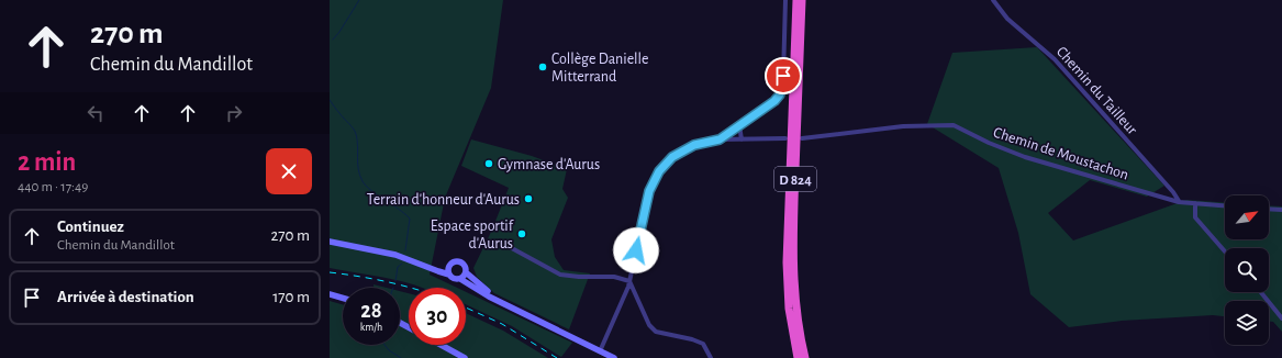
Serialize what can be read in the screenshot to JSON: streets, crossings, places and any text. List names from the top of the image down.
{
  "streets": {
    "highway": ["D 824"],
    "street": ["Chemin du Tailleur", "Chemin de Moustachon"]
  },
  "crossings": [
    ["Chemin du Tailleur", "Chemin de Moustachon"]
  ],
  "places": [
    "Collège Danielle Mitterrand",
    "Gymnase d'Aurus",
    "Terrain d'honneur d'Aurus",
    "Espace sportif d'Aurus"
  ],
  "north": "top right",
  "page": {
    "turn": ["270 m", "Chemin du Mandillot"],
    "heading": ["2 min", "440 m · 17:49"],
    "list": [
      {
        "name": "Continuez",
        "note": "Chemin du Mandillot",
        "value": "270 m"
      },
      {
        "name": "Arrivée à destination",
        "value": "170 m"
      }
    ],
    "speed": "28 km/h",
    "limit": "30"
  }
}
